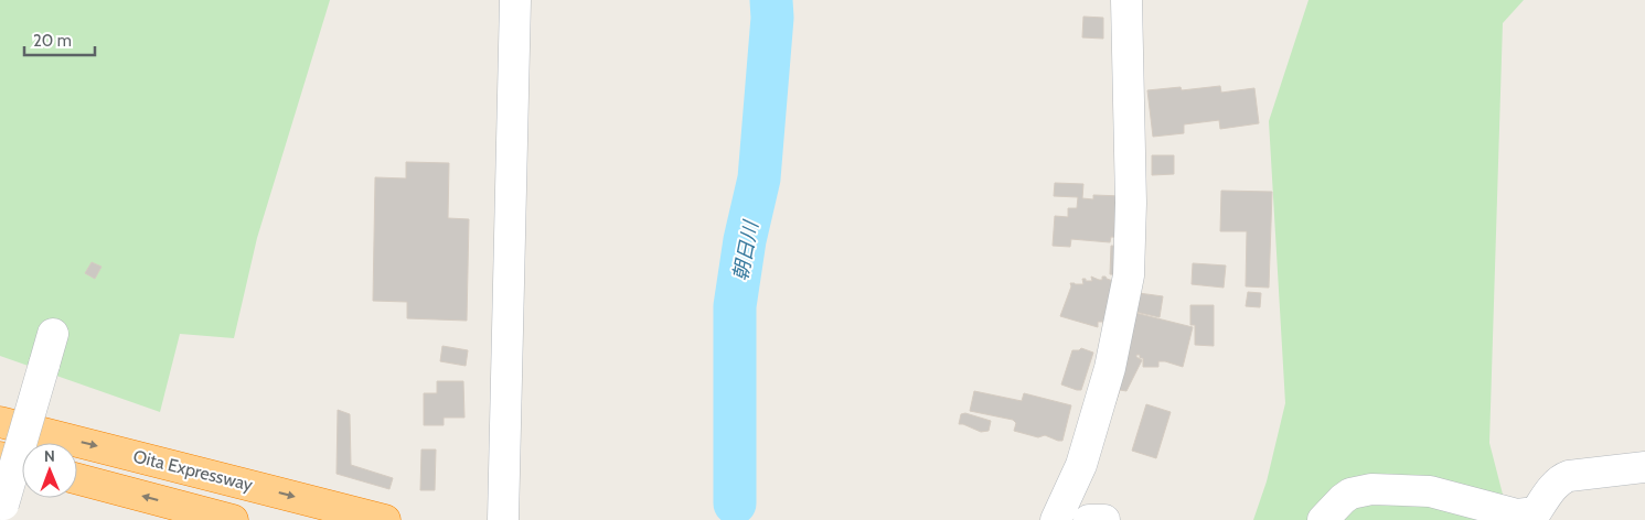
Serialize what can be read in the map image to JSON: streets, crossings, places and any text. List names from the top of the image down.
{
  "streets": {
    "highway": ["Oita Expressway"]
  },
  "water": ["朝日川"],
  "scale_bar": "20 m",
  "north": "top"
}
